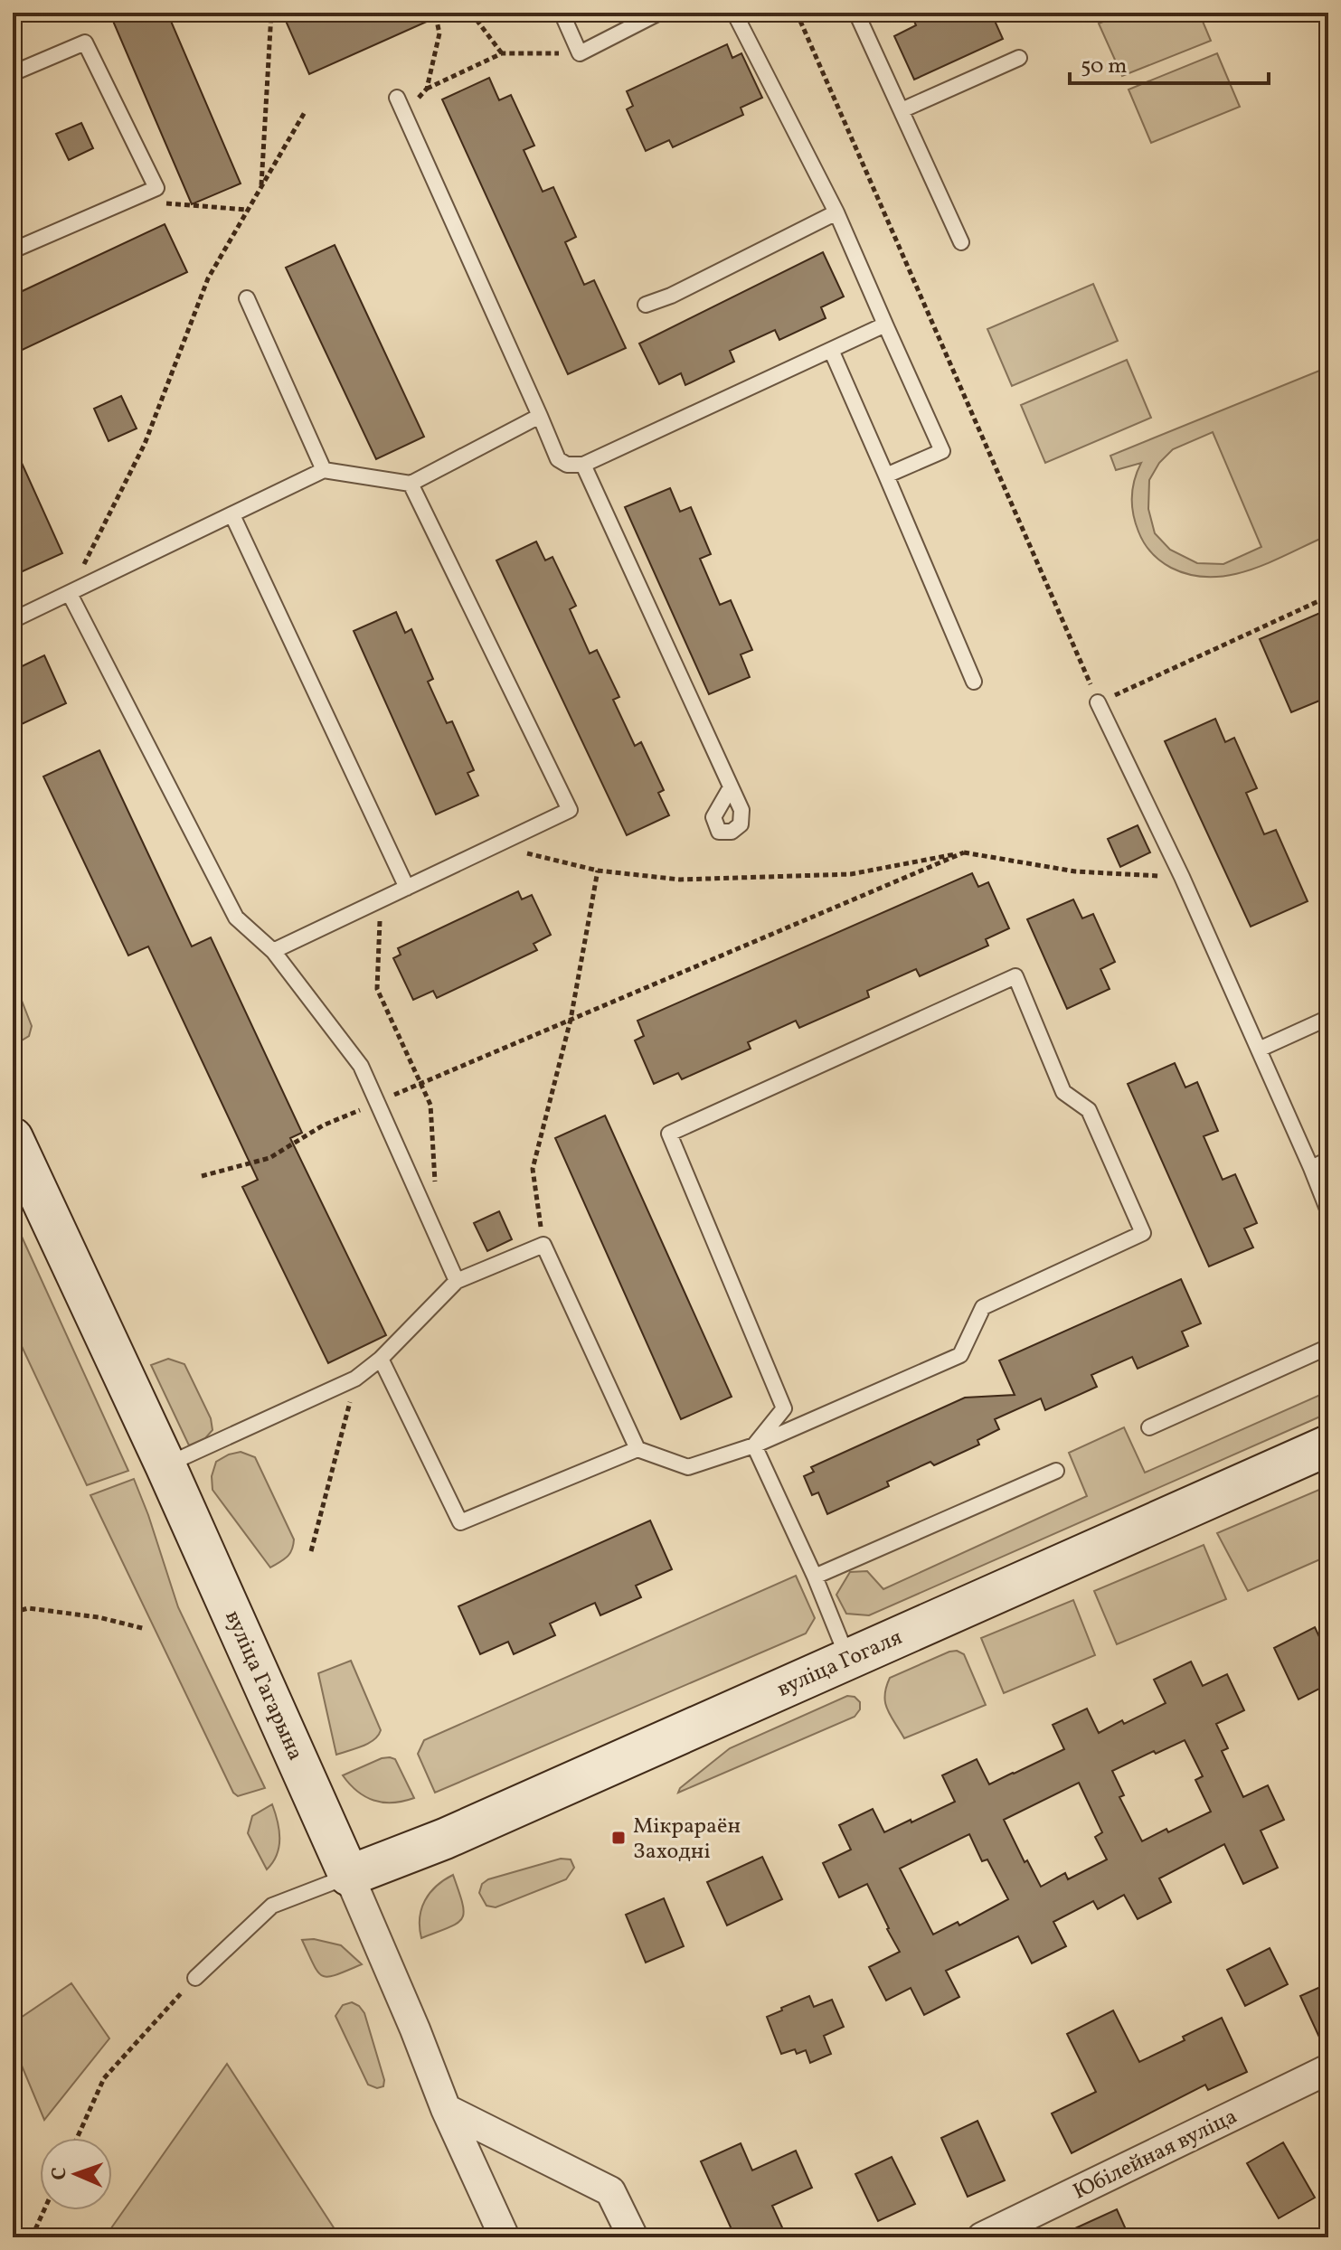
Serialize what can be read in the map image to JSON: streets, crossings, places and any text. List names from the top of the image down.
{
  "streets": {
    "main road": ["вуліца Гогаля", "вуліца Гагарына"],
    "street": ["Юбілейная вуліца"]
  },
  "crossings": [
    ["вуліца Гогаля", "вуліца Гагарына"]
  ],
  "places": {
    "transit": ["Мікрараён Заходні"]
  },
  "scale_bar": "50 m",
  "north": "left"
}
